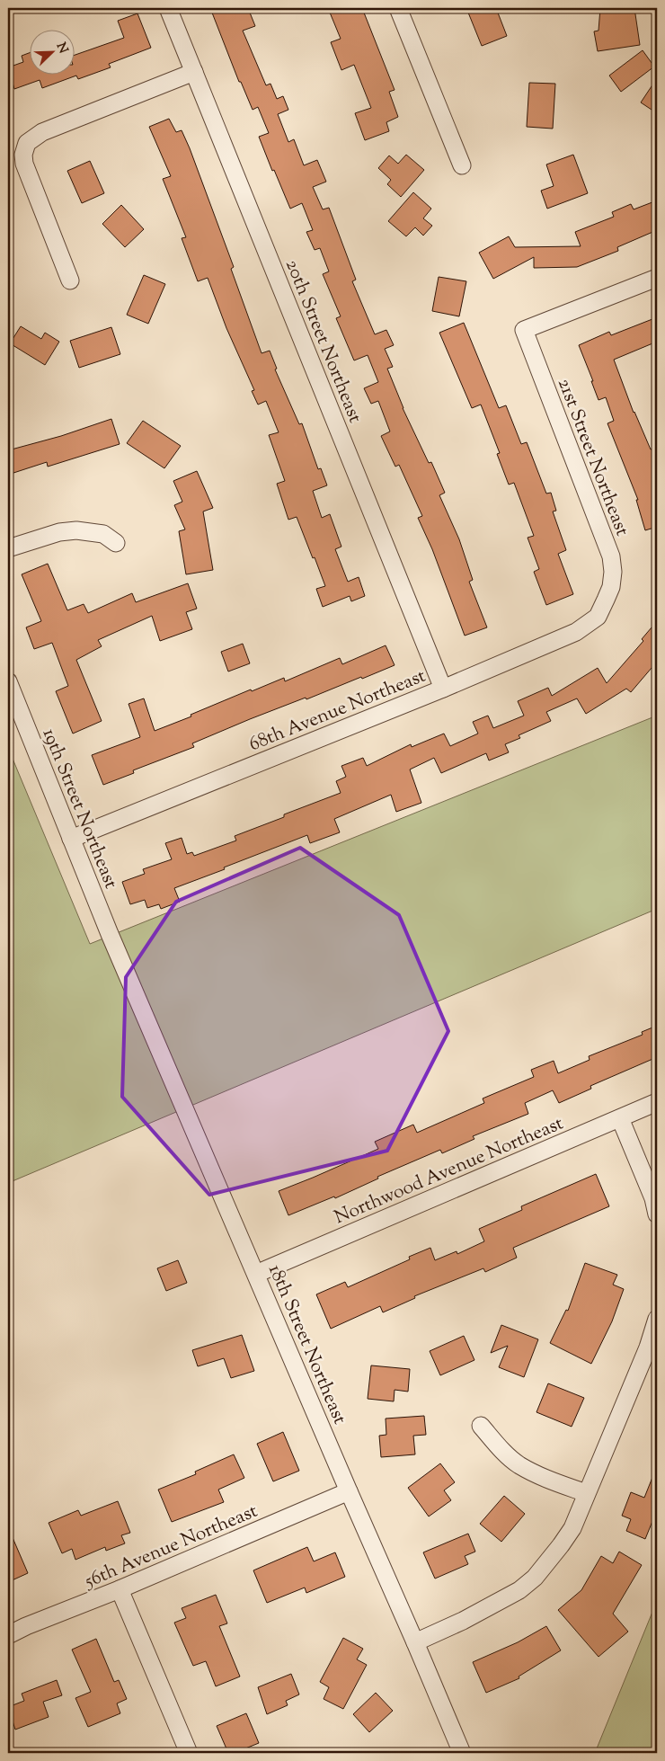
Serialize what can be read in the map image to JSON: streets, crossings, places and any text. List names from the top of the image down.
{
  "streets": {
    "street": [
      "20th Street Northeast",
      "21st Street Northeast",
      "68th Avenue Northeast",
      "19th Street Northeast",
      "Northwood Avenue Northeast",
      "18th Street Northeast",
      "56th Avenue Northeast"
    ]
  },
  "crossings": [
    ["20th Street Northeast", "68th Avenue Northeast"],
    ["21st Street Northeast", "68th Avenue Northeast"],
    ["68th Avenue Northeast", "19th Street Northeast"],
    ["19th Street Northeast", "18th Street Northeast"],
    ["Northwood Avenue Northeast", "18th Street Northeast"],
    ["18th Street Northeast", "56th Avenue Northeast"]
  ],
  "north": "top right"
}
